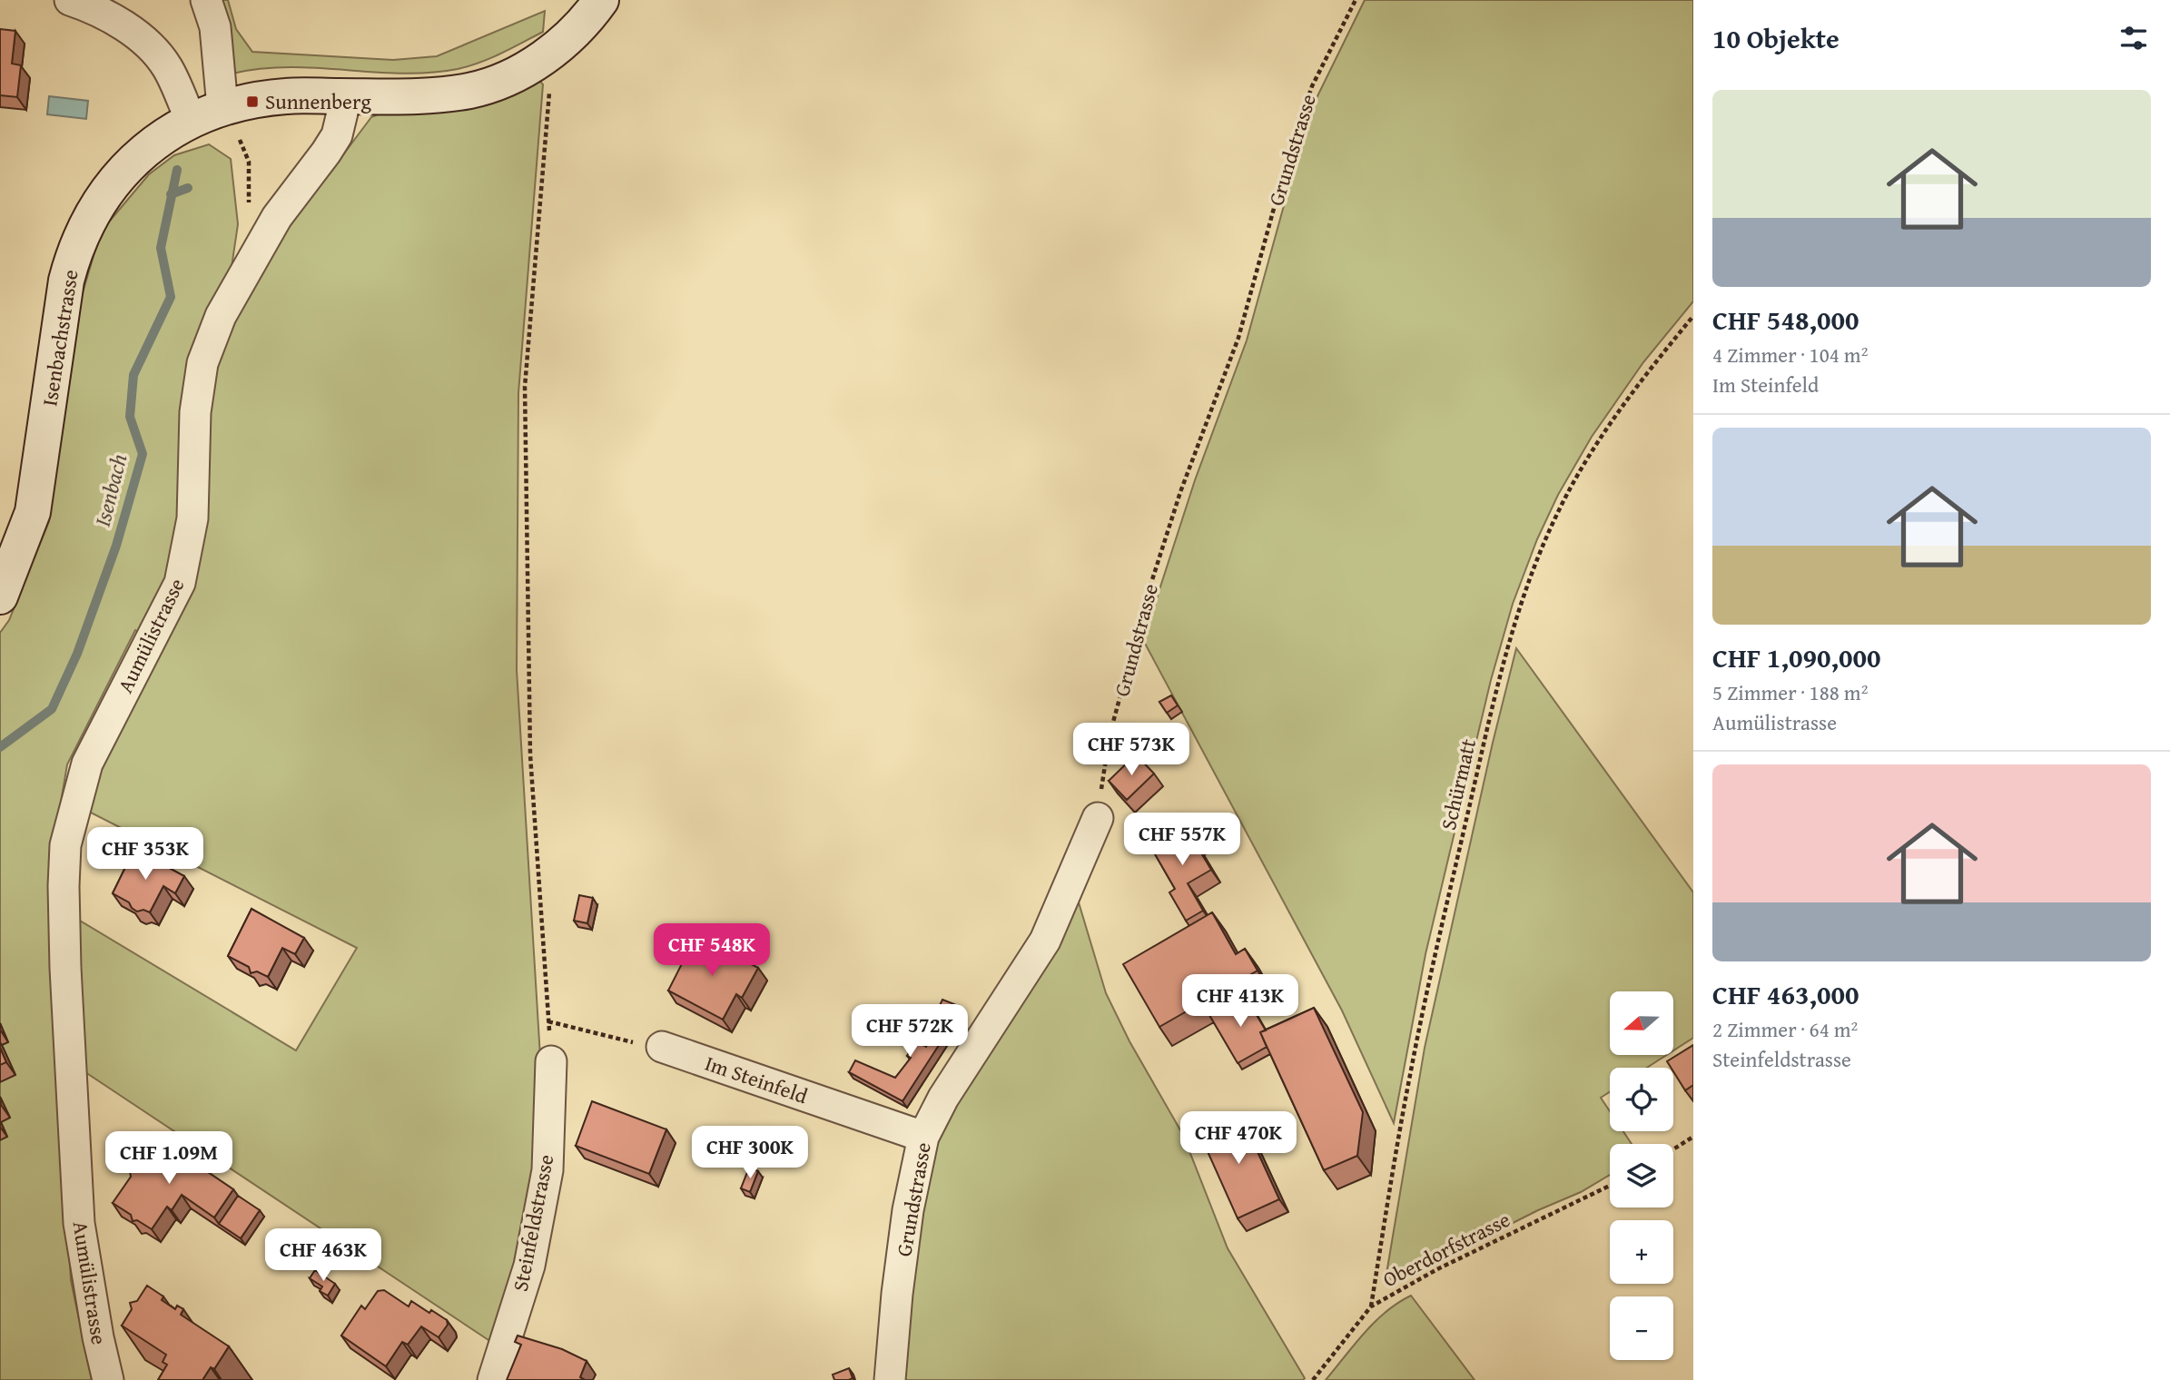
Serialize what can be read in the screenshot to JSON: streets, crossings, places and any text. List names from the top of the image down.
{
  "streets": {
    "main road": ["Isenbachstrasse"],
    "street": [
      "Grundstrasse",
      "Aumülistrasse",
      "Im Steinfeld",
      "Steinfeldstrasse"
    ],
    "path": ["Schürmatt", "Oberdorfstrasse"]
  },
  "crossings": [
    ["Grundstrasse", "Im Steinfeld"],
    ["Isenbachstrasse", "Aumülistrasse"],
    ["Schürmatt", "Oberdorfstrasse"]
  ],
  "water": ["Isenbach"],
  "places": {
    "transit": ["Sunnenberg"]
  },
  "north": "left",
  "page": {
    "heading": "10 Objekte",
    "list": [
      {
        "name": "CHF 548,000",
        "note": "4 Zimmer · 104 m² · Im Steinfeld"
      },
      {
        "name": "CHF 1,090,000",
        "note": "5 Zimmer · 188 m² · Aumülistrasse"
      },
      {
        "name": "CHF 463,000",
        "note": "2 Zimmer · 64 m² · Steinfeldstrasse"
      }
    ],
    "price": [
      "CHF 573K",
      "CHF 557K",
      "CHF 353K",
      "CHF 548K",
      "CHF 413K",
      "CHF 572K",
      "CHF 470K",
      "CHF 300K",
      "CHF 1.09M",
      "CHF 463K"
    ],
    "map_buttons": ["+", "−"]
  }
}
